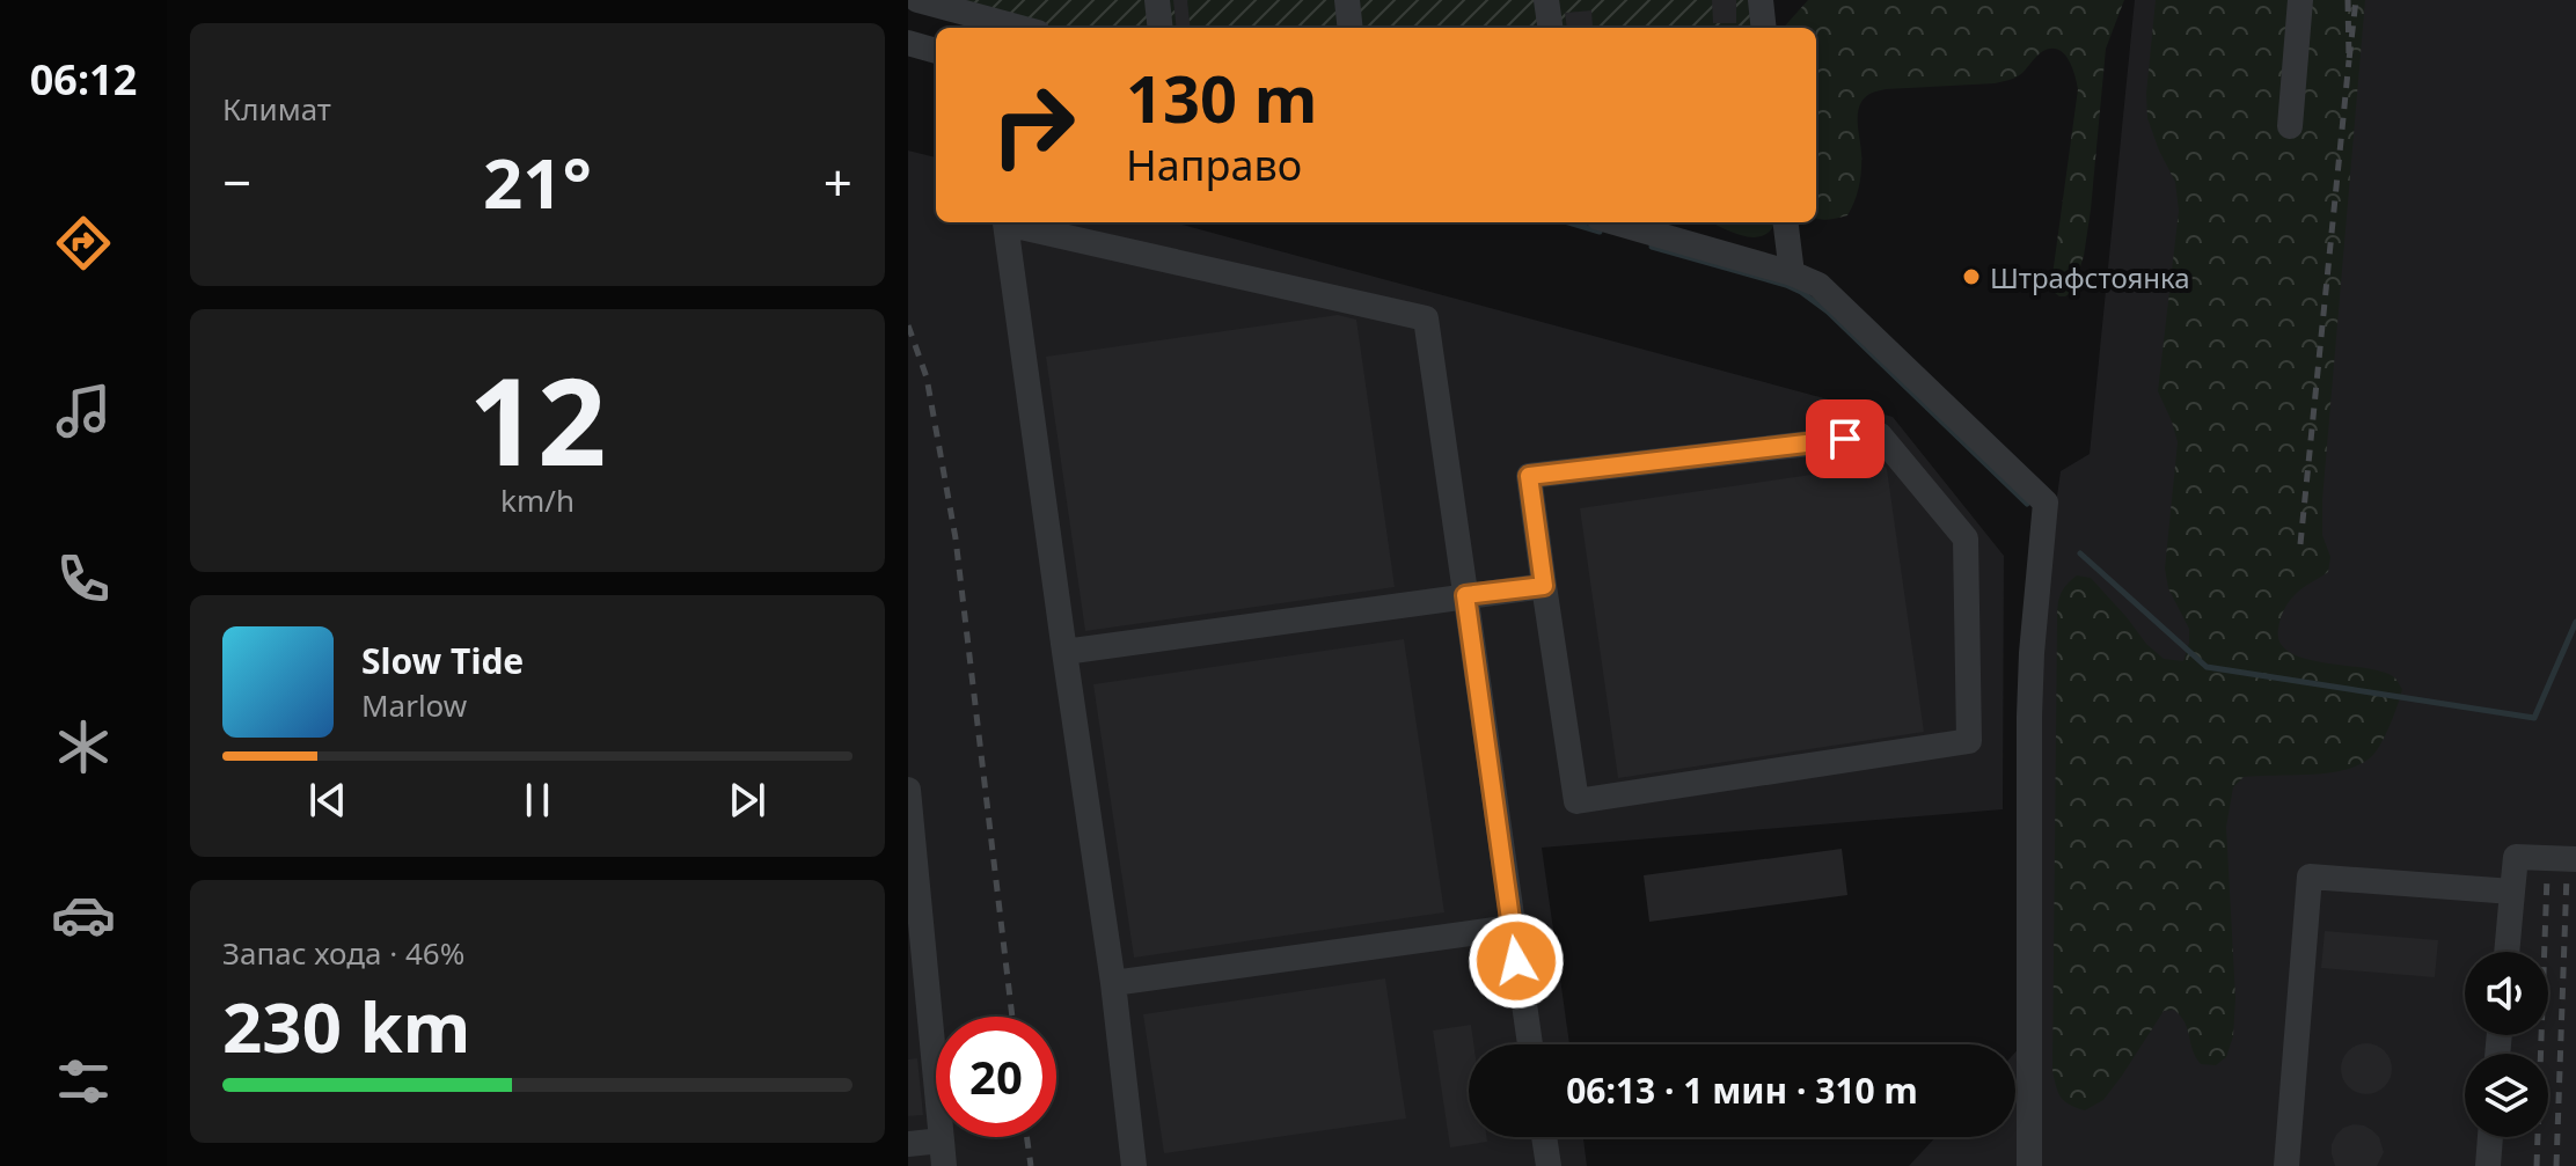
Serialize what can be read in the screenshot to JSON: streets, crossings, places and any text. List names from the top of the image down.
{
  "places": ["Штрафстоянка"],
  "page": {
    "tabs": "06:12",
    "tile": [
      "Климат",
      ["12", "km/h"],
      ["Запас хода · 46%", "230 km"]
    ],
    "turn": ["130 m", "Направо"],
    "heat": ["−", "21°", "+"],
    "song": ["Slow Tide", "Marlow"],
    "limit": "20",
    "trip": "06:13 · 1 мин · 310 m"
  }
}
